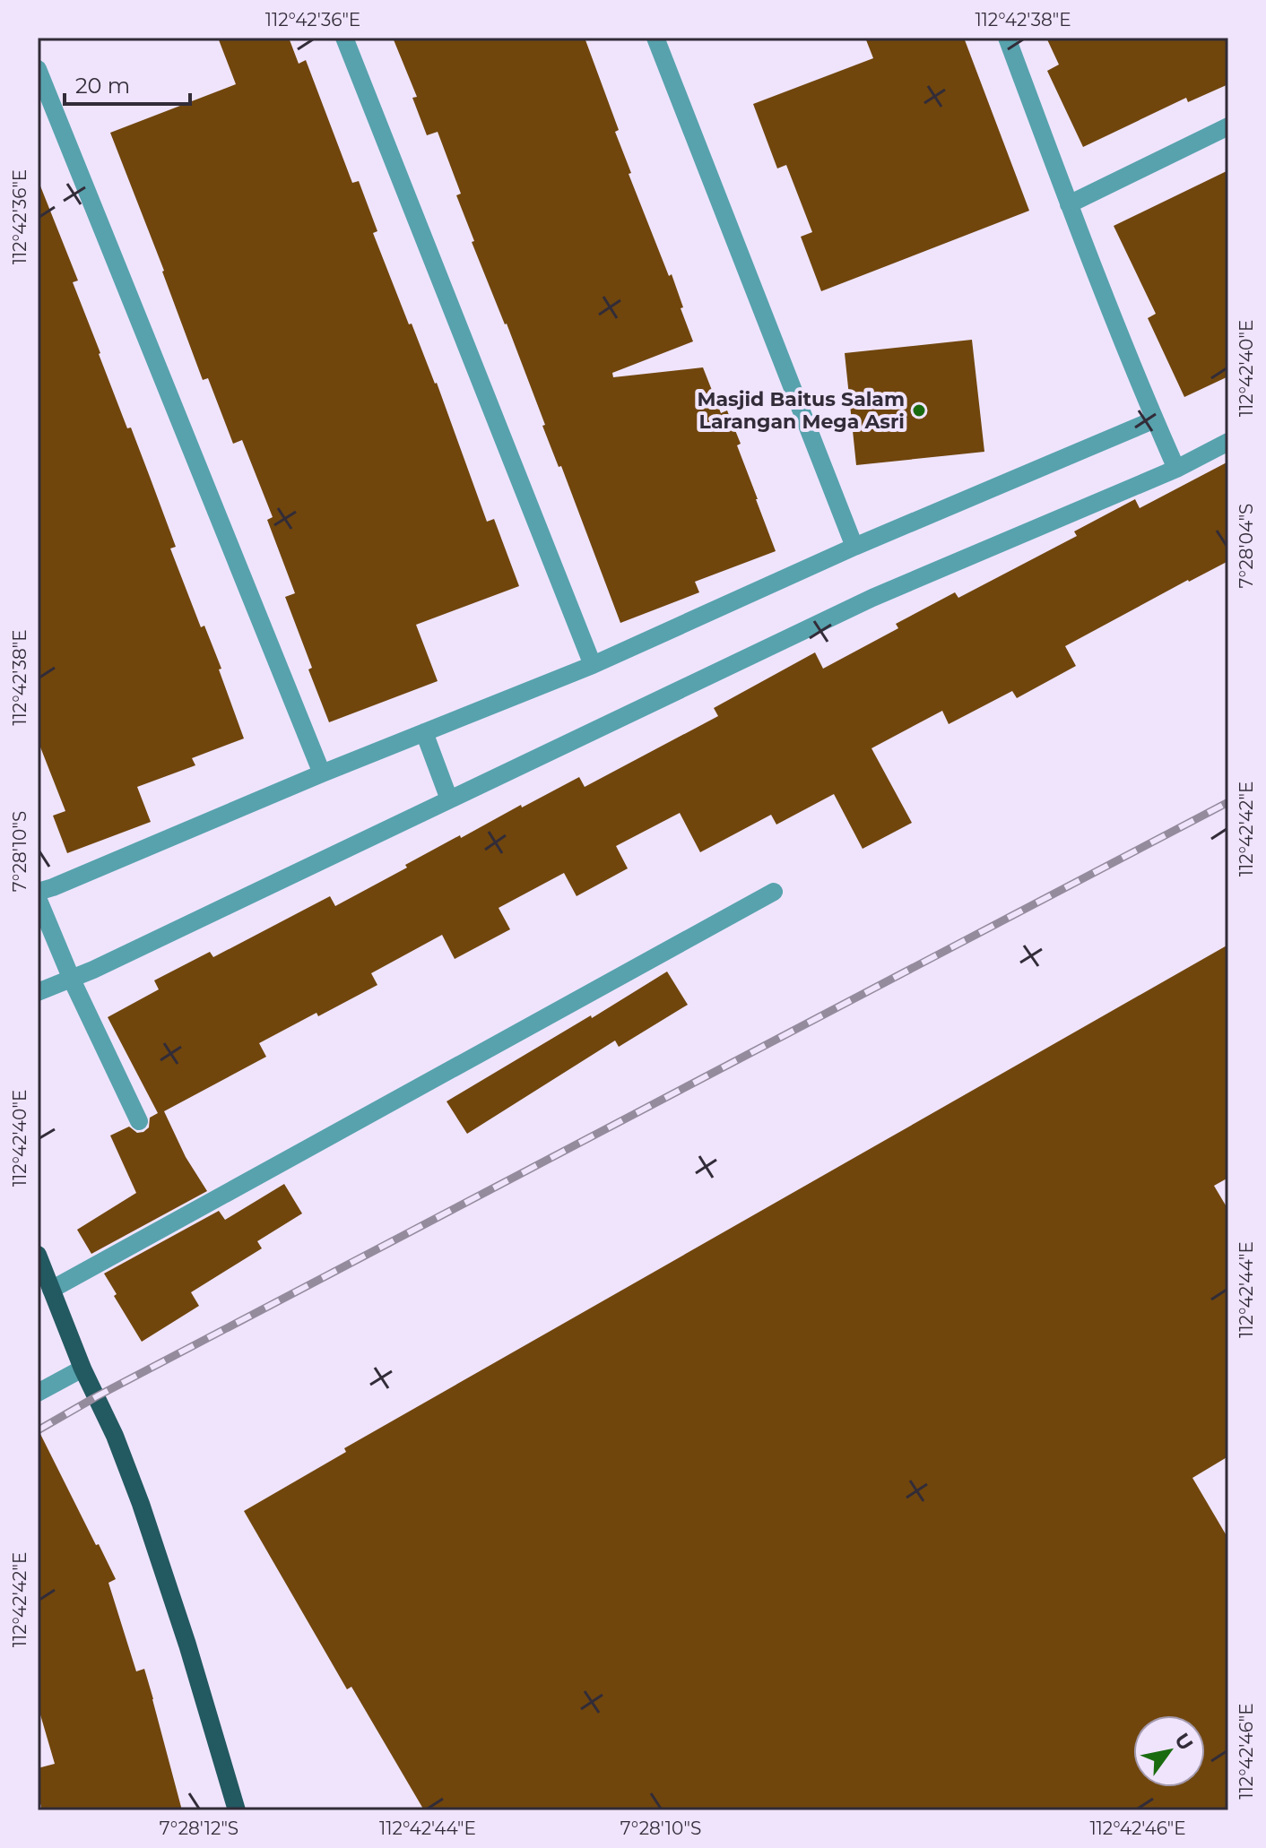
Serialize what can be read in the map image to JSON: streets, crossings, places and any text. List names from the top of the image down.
{
  "places": ["Masjid Baitus Salam Larangan Mega Asri"],
  "scale_bar": "20 m",
  "north": "top right",
  "coordinates": [
    "112°42'36\"E",
    "112°42'38\"E",
    "112°42'40\"E",
    "7°28'04\"S",
    "112°42'42\"E",
    "7°28'10\"S",
    "112°42'44\"E",
    "112°42'46\"E",
    "7°28'12\"S"
  ]
}
